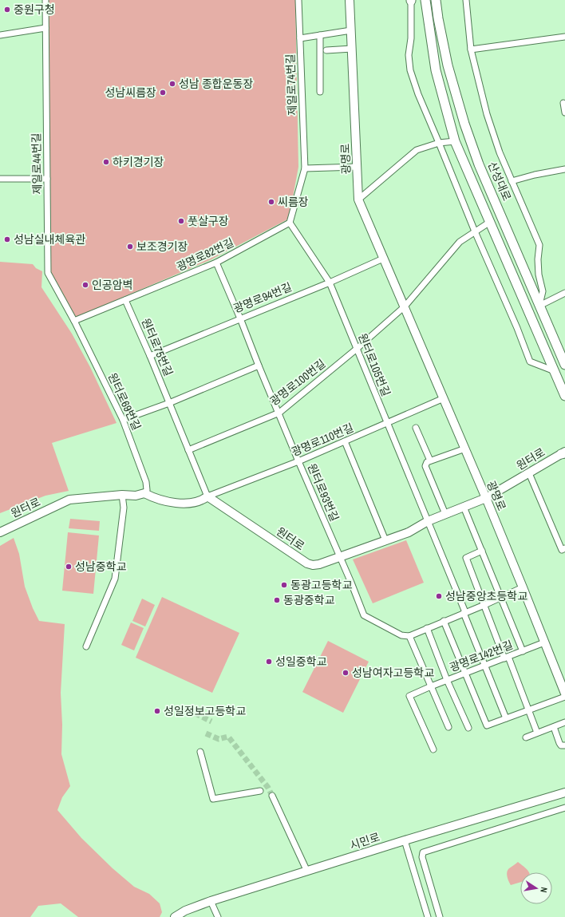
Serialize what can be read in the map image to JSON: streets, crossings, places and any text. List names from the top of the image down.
{
  "streets": {
    "main road": [
      "광명로",
      "산성대로",
      "원터로",
      "시민로"
    ],
    "street": [
      "제일로74번길",
      "제일로44번길",
      "광명로82번길",
      "광명로94번길",
      "원터로75번길",
      "원터로105번길",
      "광명로100번길",
      "원터로69번길",
      "광명로110번길",
      "원터로93번길",
      "광명로142번길"
    ]
  },
  "crossings": [
    ["광명로", "광명로94번길"],
    ["광명로", "광명로100번길"],
    ["광명로", "광명로110번길"],
    ["광명로", "원터로"],
    ["광명로", "광명로142번길"],
    ["제일로44번길", "광명로82번길"],
    ["제일로44번길", "원터로69번길"],
    ["광명로82번길", "원터로75번길"],
    ["광명로82번길", "원터로105번길"],
    ["광명로82번길", "원터로69번길"],
    ["광명로82번길", "원터로93번길"],
    ["광명로94번길", "원터로75번길"],
    ["광명로94번길", "원터로105번길"],
    ["광명로94번길", "원터로93번길"],
    ["원터로75번길", "광명로100번길"],
    ["원터로75번길", "광명로110번길"],
    ["원터로75번길", "원터로"],
    ["원터로105번길", "광명로100번길"],
    ["원터로105번길", "광명로110번길"],
    ["원터로105번길", "원터로"],
    ["원터로105번길", "광명로142번길"],
    ["광명로100번길", "원터로93번길"],
    ["원터로69번길", "원터로"],
    ["광명로110번길", "원터로"],
    ["광명로110번길", "원터로93번길"],
    ["원터로", "원터로93번길"]
  ],
  "places": [
    "중원구청",
    "성남 종합운동장",
    "성남씨름장",
    "하키경기장",
    "씨름장",
    "풋살구장",
    "성남실내체육관",
    "보조경기장",
    "인공암벽",
    "성남중학교",
    "동광고등학교",
    "성남중앙초등학교",
    "동광중학교",
    "성일중학교",
    "성남여자고등학교",
    "성일정보고등학교"
  ],
  "north": "right"
}
